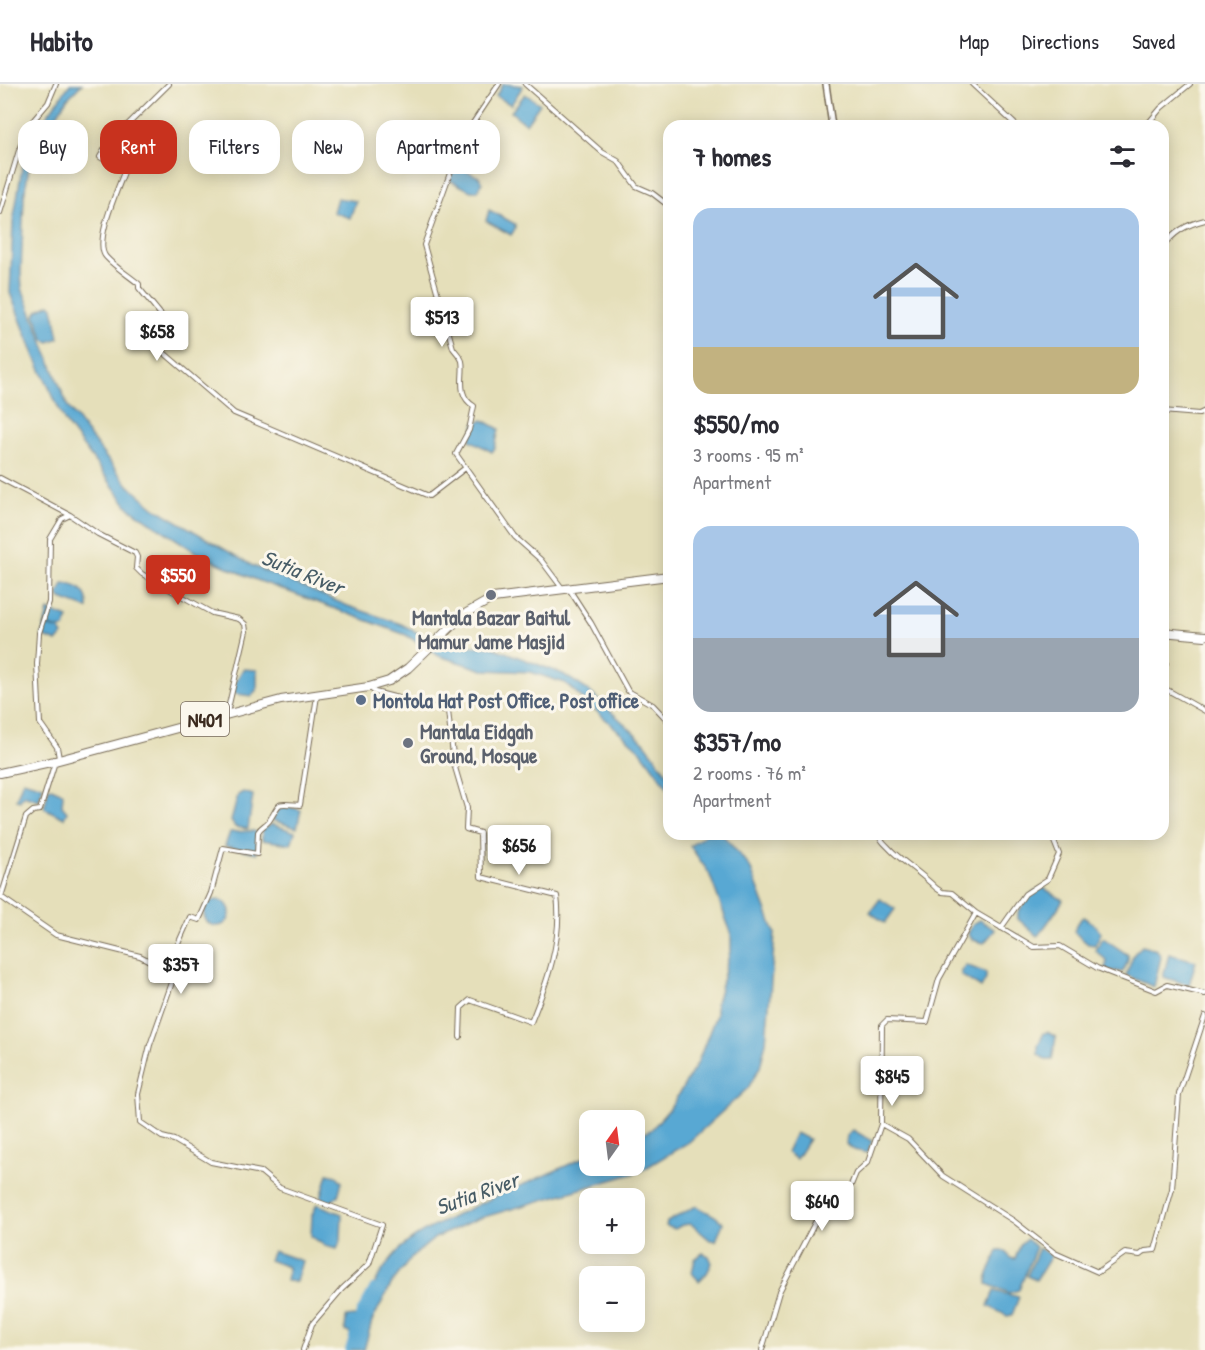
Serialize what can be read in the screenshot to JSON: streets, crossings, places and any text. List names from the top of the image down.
{
  "streets": {
    "highway": ["N401"]
  },
  "water": ["Sutia River"],
  "places": ["Mantala Bazar Baitul Mamur Jame Masjid", "Montola Hat Post Office, Post office", "Mantala Eidgah Ground, Mosque"],
  "north": "top",
  "page": {
    "header": "Habito",
    "nav": ["Map", "Directions", "Saved"],
    "chip": [
      "Buy",
      "Rent",
      "Filters",
      "New",
      "Apartment"
    ],
    "heading": "7 homes",
    "list": [
      {
        "name": "$550/mo",
        "note": "3 rooms · 95 m² · Apartment"
      },
      {
        "name": "$357/mo",
        "note": "2 rooms · 76 m² · Apartment"
      }
    ],
    "price": [
      "$513",
      "$658",
      "$550",
      "$656",
      "$357",
      "$845",
      "$640"
    ],
    "map_buttons": ["+", "−"]
  }
}
